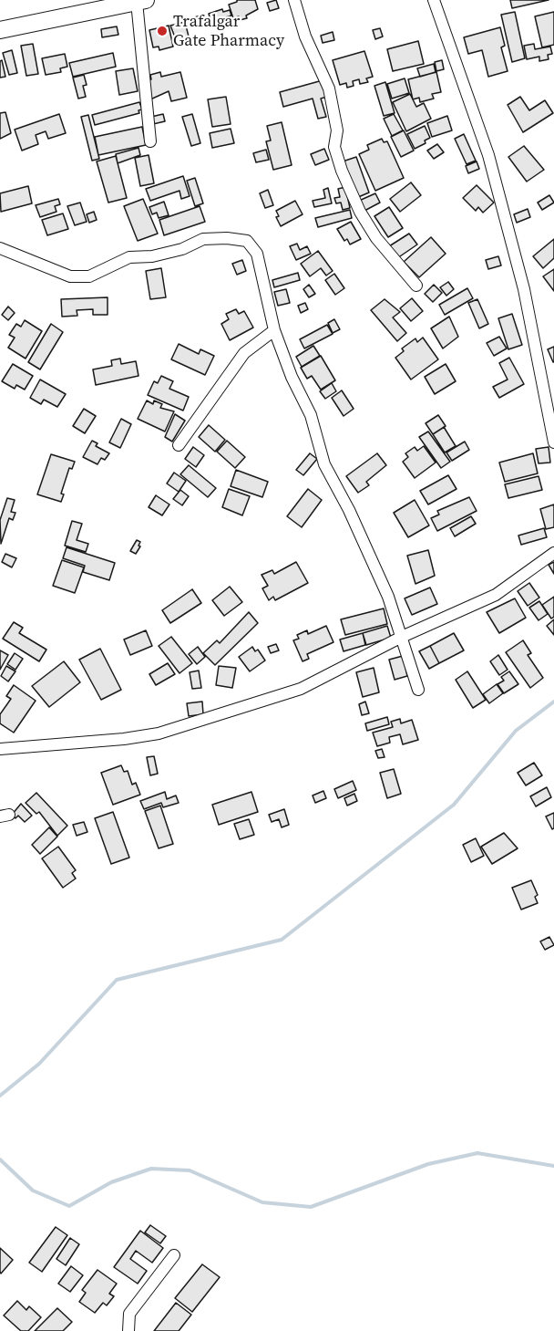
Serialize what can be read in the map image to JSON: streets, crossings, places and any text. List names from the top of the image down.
{
  "places": ["Trafalgar Gate Pharmacy"]
}
